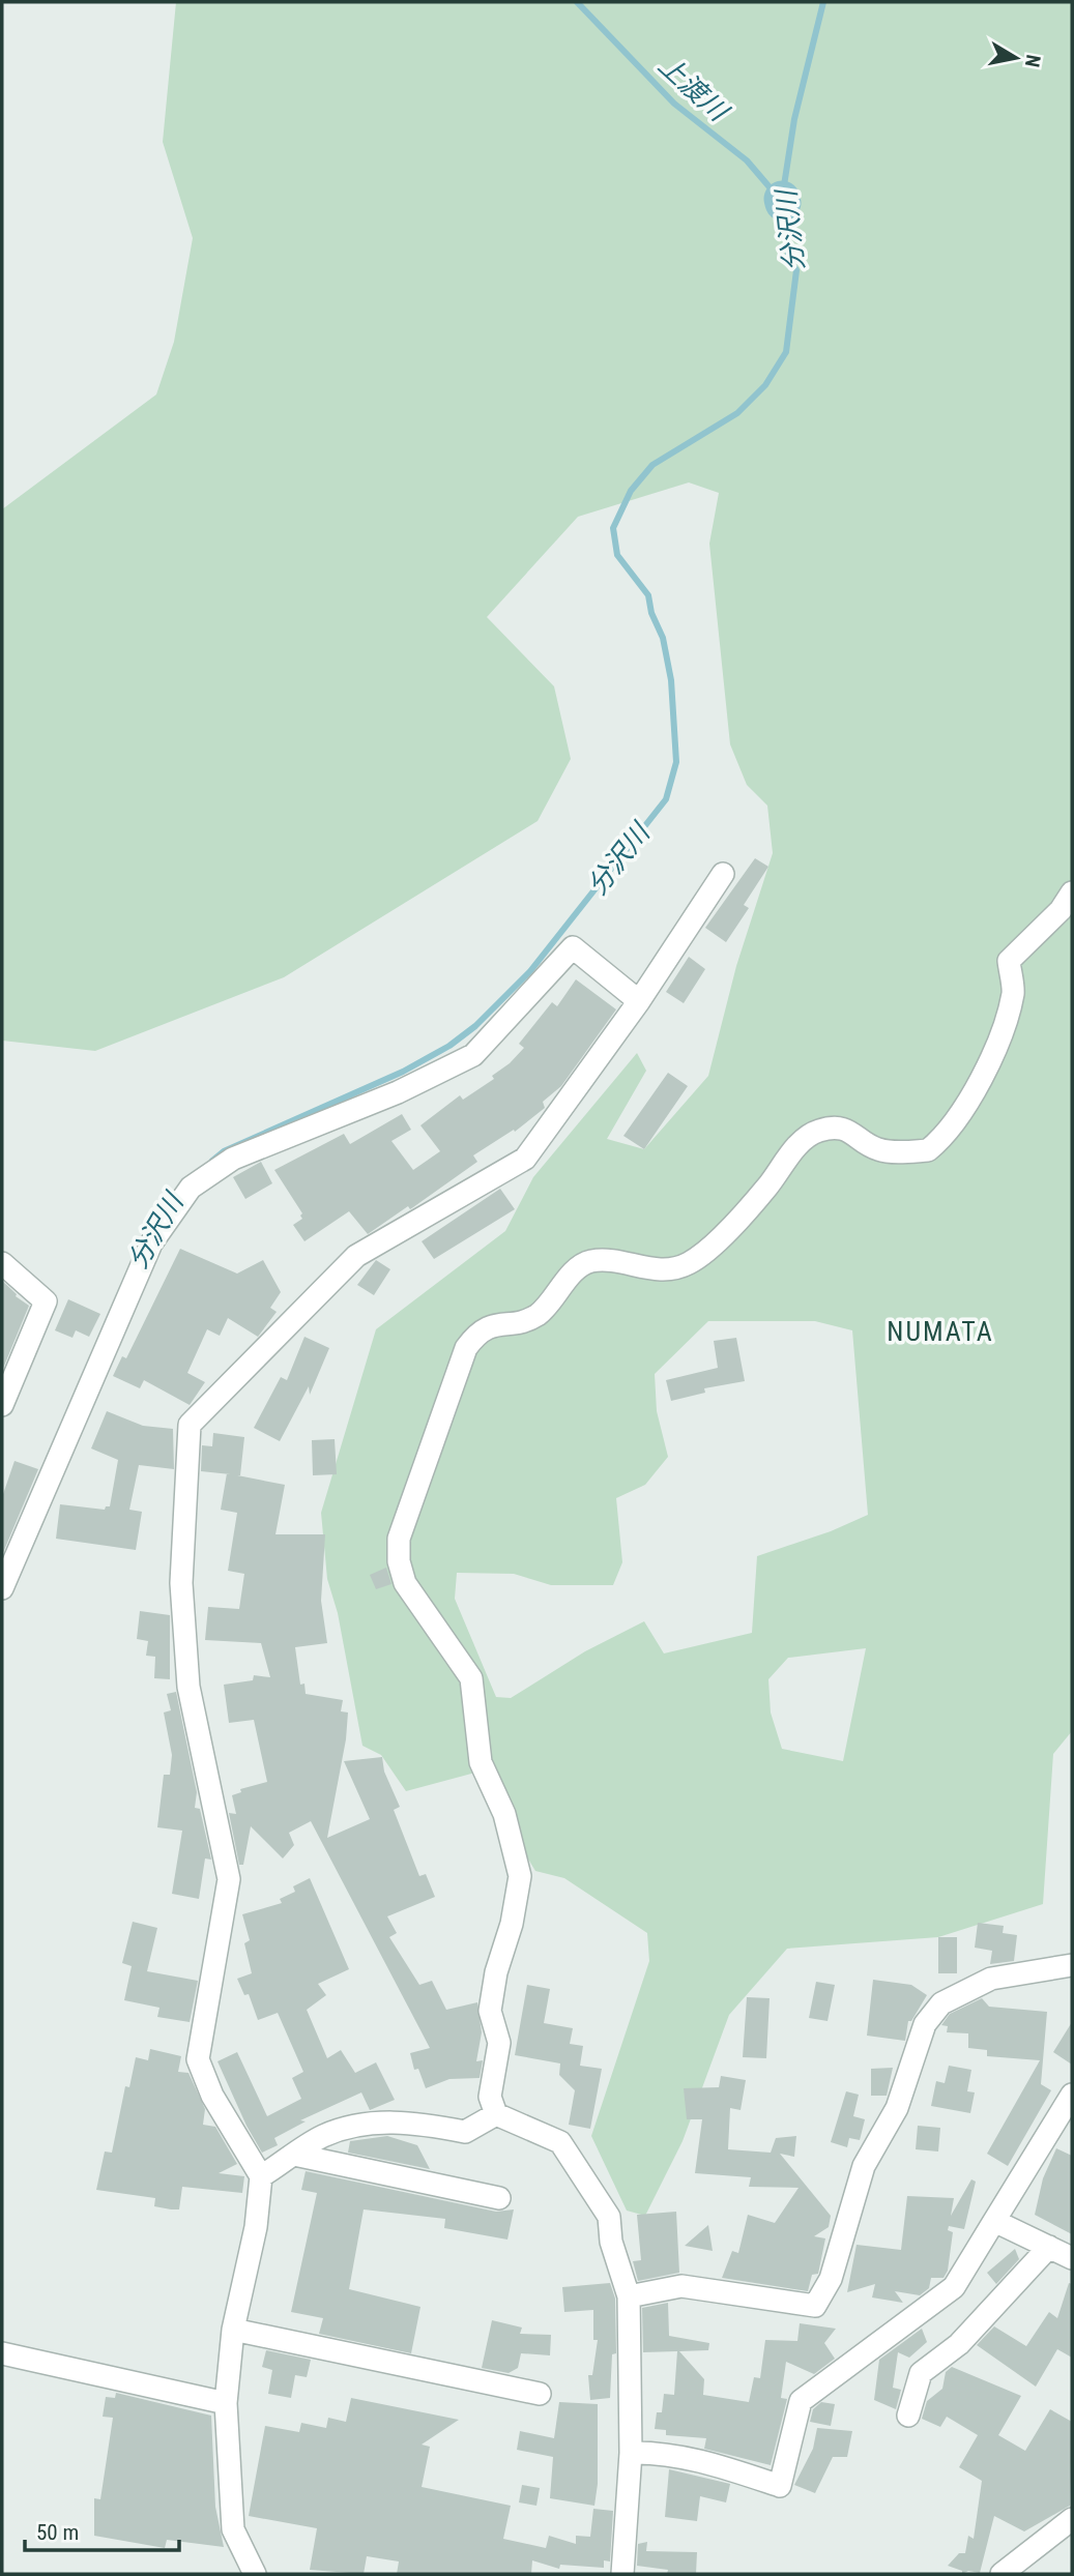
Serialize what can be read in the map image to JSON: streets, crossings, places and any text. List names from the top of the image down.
{
  "districts": ["NUMATA"],
  "water": ["上渡川", "分沢川"],
  "scale_bar": "50 m",
  "north": "right"
}
